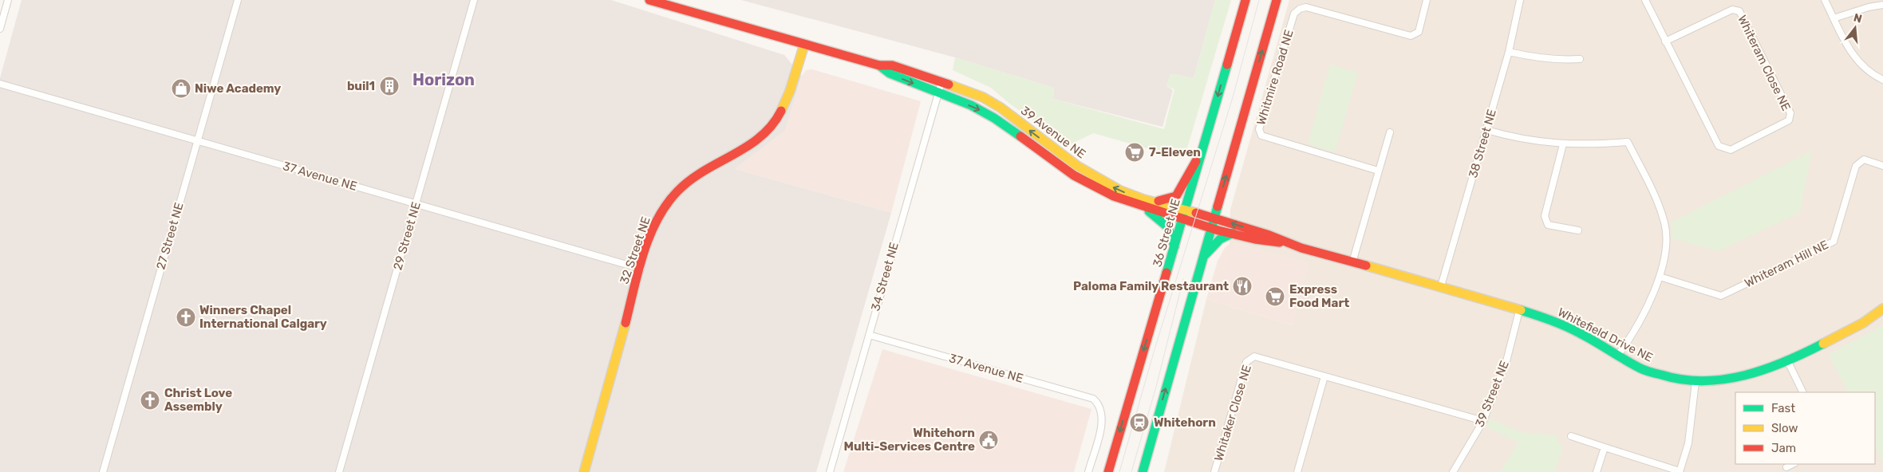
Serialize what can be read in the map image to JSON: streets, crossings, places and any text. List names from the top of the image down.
{
  "streets": {
    "street": [
      "Whiteram Close NE",
      "Whitmire Road NE",
      "39 Avenue NE",
      "38 Street NE",
      "37 Avenue NE",
      "36 Street NE",
      "27 Street NE",
      "29 Street NE",
      "32 Street NE",
      "Whiteram Hill NE",
      "34 Street NE",
      "Whitefield Drive NE",
      "39 Street NE",
      "Whitaker Close NE"
    ]
  },
  "crossings": [
    ["39 Avenue NE", "36 Street NE"],
    ["39 Avenue NE", "32 Street NE"],
    ["39 Avenue NE", "34 Street NE"],
    ["39 Avenue NE", "Whitefield Drive NE"],
    ["38 Street NE", "Whitefield Drive NE"],
    ["37 Avenue NE", "27 Street NE"],
    ["37 Avenue NE", "29 Street NE"],
    ["37 Avenue NE", "32 Street NE"],
    ["37 Avenue NE", "34 Street NE"],
    ["Whitefield Drive NE", "39 Street NE"],
    ["39 Street NE", "Whitaker Close NE"]
  ],
  "districts": ["Horizon"],
  "places": {
    "building": ["buil1"],
    "shop": ["Niwe Academy"],
    "supermarket": ["7-Eleven", "Express Food Mart"],
    "restaurant": ["Paloma Family Restaurant"],
    "church": ["Winners Chapel International Calgary", "Christ Love Assembly"],
    "station": ["Whitehorn"],
    "public building": ["Whitehorn Multi-Services Centre"]
  },
  "legend": ["Fast", "Slow", "Jam"],
  "north": "top"
}
